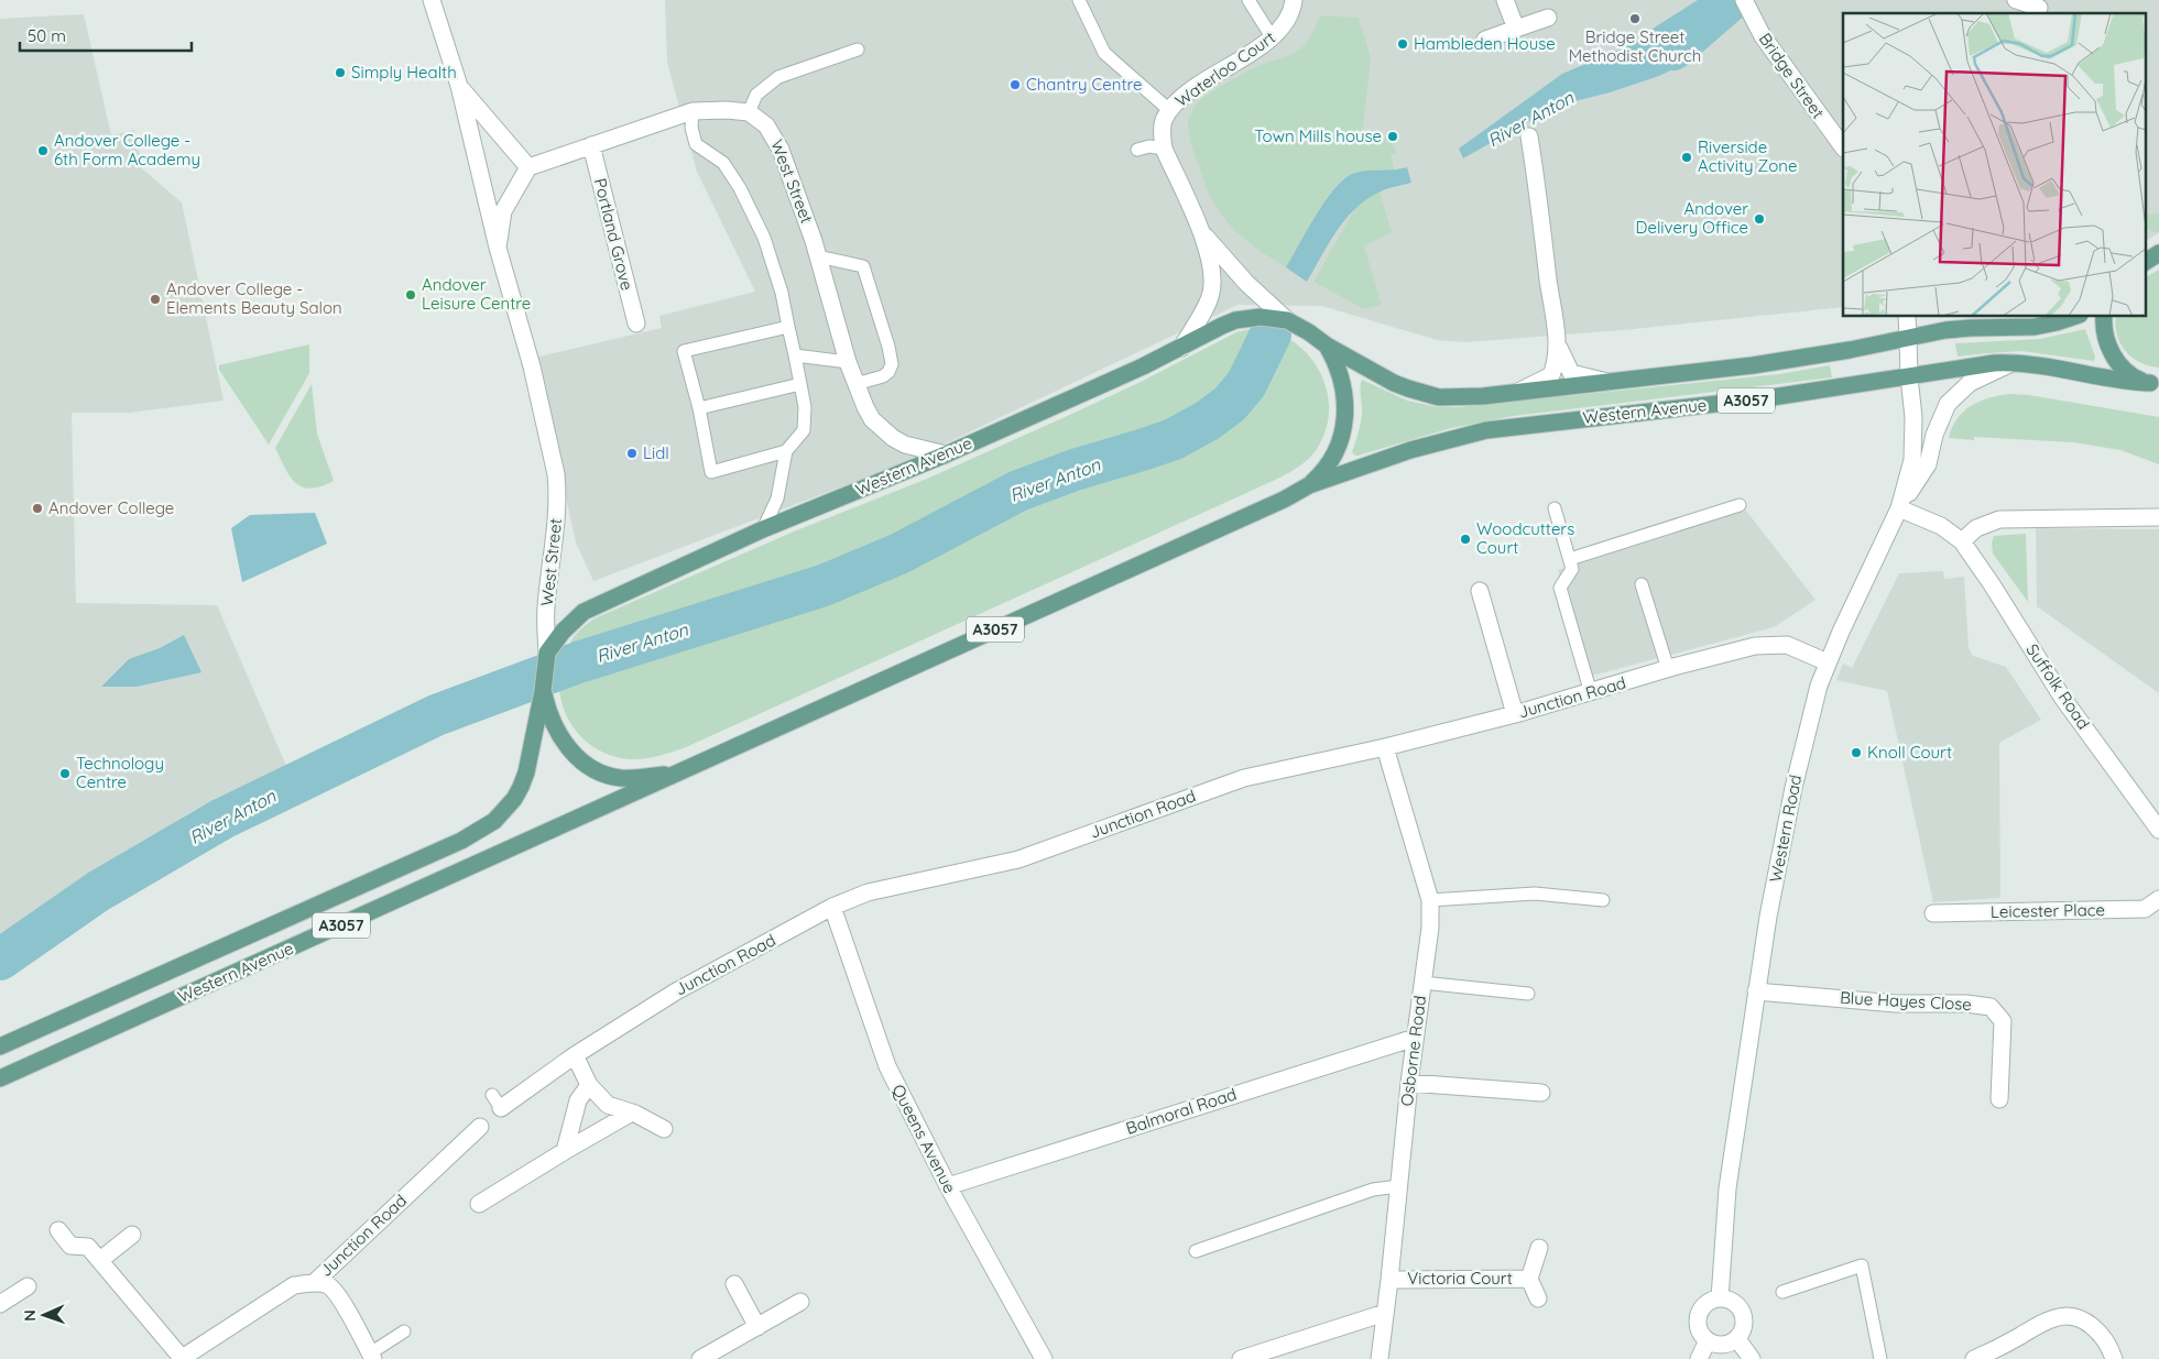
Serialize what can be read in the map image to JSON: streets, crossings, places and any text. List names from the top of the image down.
{
  "streets": {
    "main road": ["A3057", "Western Avenue"],
    "street": [
      "Waterloo Court",
      "Bridge Street",
      "West Street",
      "Portland Grove",
      "Suffolk Road",
      "Junction Road",
      "Western Road",
      "Leicester Place",
      "Blue Hayes Close",
      "Osborne Road",
      "Balmoral Road",
      "Queens Avenue",
      "Victoria Court"
    ]
  },
  "crossings": [
    ["Waterloo Court", "Western Avenue"],
    ["West Street", "Western Avenue"],
    ["A3057", "Western Avenue"],
    ["Western Avenue", "Western Road"],
    ["Suffolk Road", "Western Road"],
    ["Junction Road", "Western Road"],
    ["Junction Road", "Osborne Road"],
    ["Junction Road", "Queens Avenue"],
    ["Western Road", "Blue Hayes Close"],
    ["Osborne Road", "Balmoral Road"],
    ["Osborne Road", "Victoria Court"],
    ["Balmoral Road", "Queens Avenue"]
  ],
  "water": ["River Anton"],
  "places": [
    "Bridge Street Methodist Church",
    "Hambleden House",
    "Simply Health",
    "Chantry Centre",
    "Town Mills house",
    "Andover College - 6th Form Academy",
    "Riverside Activity Zone",
    "Andover Delivery Office",
    "Andover Leisure Centre",
    "Andover College - Elements Beauty Salon",
    "Lidl",
    "Andover College",
    "Woodcutters Court",
    "Knoll Court",
    "Technology Centre"
  ],
  "scale_bar": "50 m",
  "north": "left"
}
